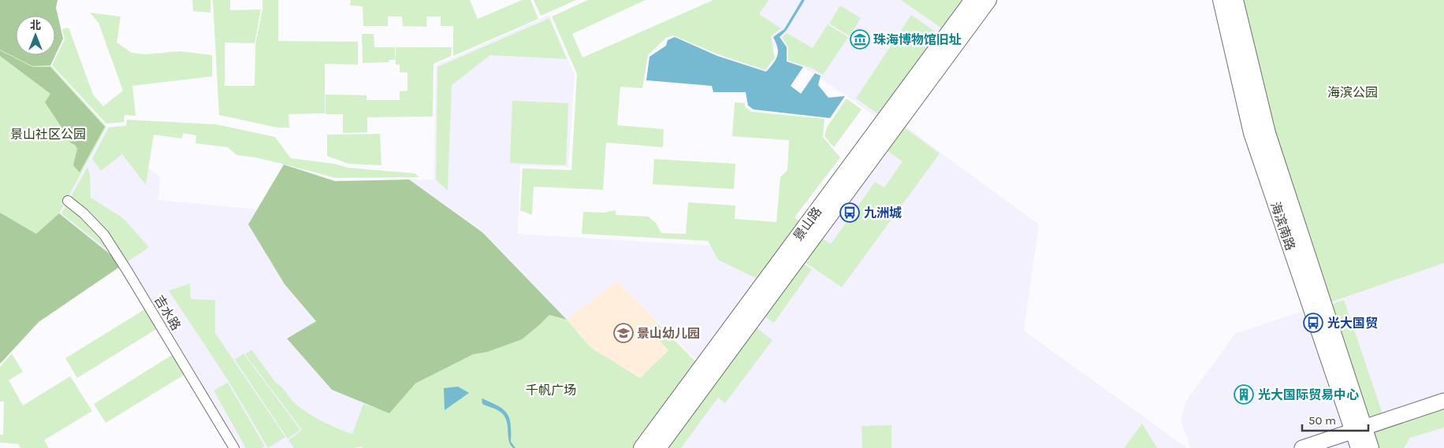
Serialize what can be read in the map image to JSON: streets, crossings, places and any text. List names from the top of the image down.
{
  "streets": {
    "main road": ["景山路", "海滨南路"],
    "street": ["吉水路"]
  },
  "parks": ["海滨公园", "景山社区公园", "千帆广场"],
  "places": {
    "museum": ["珠海博物馆旧址"],
    "bus stop": ["九洲城", "光大国贸"],
    "school or university": ["景山幼儿园"],
    "building": ["光大国际贸易中心"]
  },
  "scale_bar": "50 m",
  "north": "top"
}
